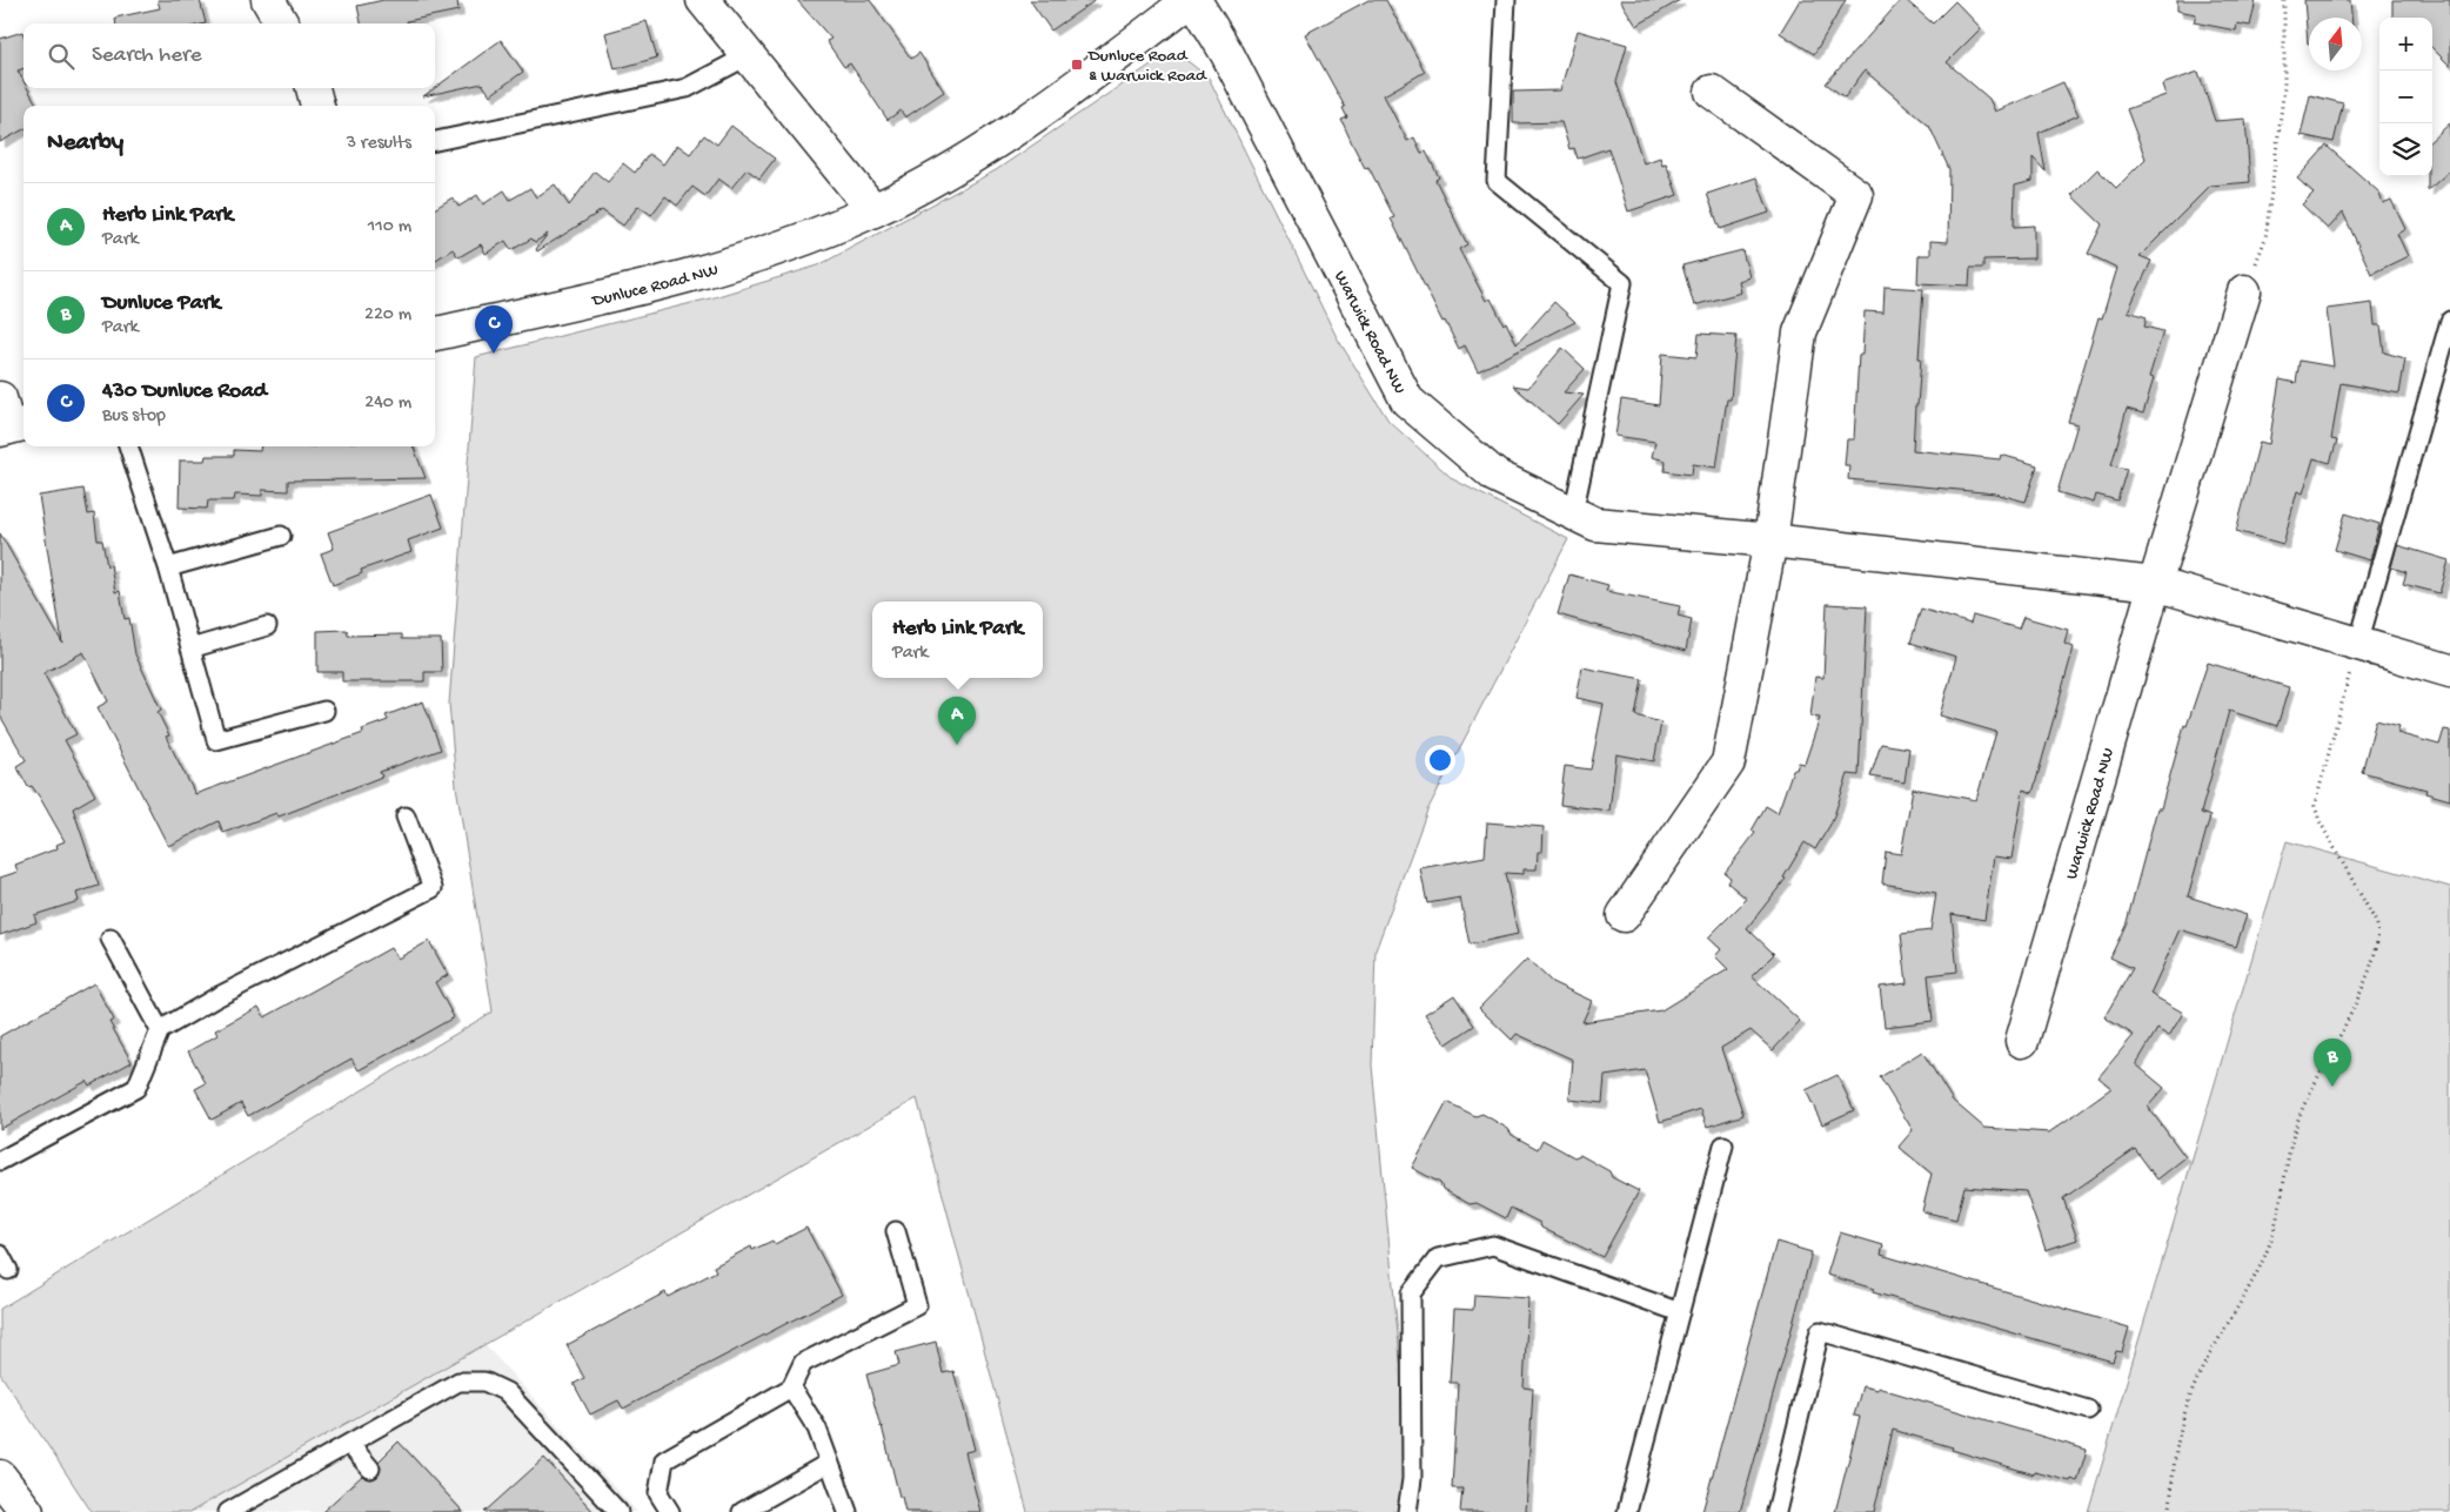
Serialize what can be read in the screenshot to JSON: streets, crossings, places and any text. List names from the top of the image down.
{
  "streets": {
    "street": ["Dunluce Road NW", "Warwick Road NW"]
  },
  "crossings": [
    ["Dunluce Road NW", "Warwick Road NW"]
  ],
  "places": {
    "transit": ["Dunluce Road & Warwick Road"]
  },
  "north": "top",
  "page": {
    "map_buttons": ["+", "−"],
    "search": "Search here",
    "heading": ["Nearby", "3 results"],
    "list": [
      {
        "mark": "A",
        "name": "Herb Link Park",
        "note": "Park",
        "value": "110 m"
      },
      {
        "mark": "B",
        "name": "Dunluce Park",
        "note": "Park",
        "value": "220 m"
      },
      {
        "mark": "C",
        "name": "430 Dunluce Road",
        "note": "Bus stop",
        "value": "240 m"
      }
    ],
    "pins": ["C", "A", "B"],
    "popup": ["Herb Link Park", "Park"]
  }
}
